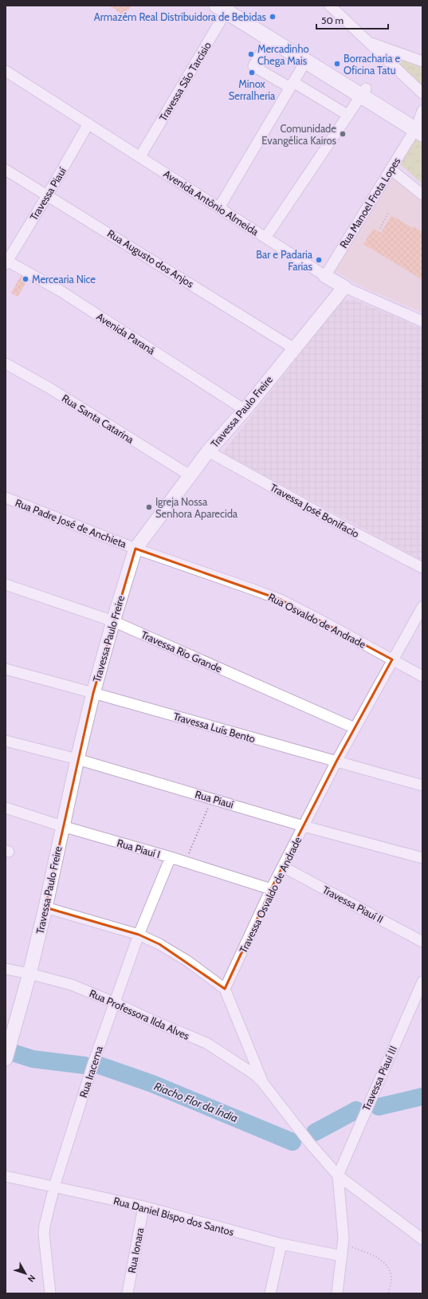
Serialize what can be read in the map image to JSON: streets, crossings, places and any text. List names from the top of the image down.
{
  "streets": {
    "street": [
      "Travessa São Tarcísio",
      "Travessa Piauí",
      "Avenida Antônio Almeida",
      "Rua Manoel Frota Lopes",
      "Rua Augusto dos Anjos",
      "Avenida Paraná",
      "Travessa Paulo Freire",
      "Rua Santa Catarina",
      "Travessa José Bonifacio",
      "Rua Padre José de Anchieta",
      "Rua Osvaldo de Andrade",
      "Travessa Rio Grande",
      "Travessa Luís Bento",
      "Rua Piauí",
      "Rua Piauí I",
      "Travessa Osvaldo de Andrade",
      "Travessa Piauí II",
      "Rua Professora Ilda Alves",
      "Rua Iracema",
      "Travessa Piauí III",
      "Rua Daniel Bispo dos Santos",
      "Rua Ionara"
    ]
  },
  "crossings": [
    ["Travessa São Tarcísio", "Avenida Antônio Almeida"],
    ["Travessa Piauí", "Avenida Antônio Almeida"],
    ["Travessa Piauí", "Rua Augusto dos Anjos"],
    ["Travessa Piauí", "Avenida Paraná"],
    ["Avenida Antônio Almeida", "Rua Manoel Frota Lopes"],
    ["Avenida Antônio Almeida", "Travessa Paulo Freire"],
    ["Rua Augusto dos Anjos", "Travessa Paulo Freire"],
    ["Avenida Paraná", "Travessa Paulo Freire"],
    ["Travessa Paulo Freire", "Rua Santa Catarina"],
    ["Travessa Paulo Freire", "Travessa José Bonifacio"],
    ["Travessa Paulo Freire", "Rua Padre José de Anchieta"],
    ["Travessa Paulo Freire", "Rua Osvaldo de Andrade"],
    ["Travessa Paulo Freire", "Travessa Rio Grande"],
    ["Travessa Paulo Freire", "Travessa Luís Bento"],
    ["Travessa Paulo Freire", "Rua Piauí"],
    ["Travessa Paulo Freire", "Rua Piauí I"],
    ["Travessa Paulo Freire", "Rua Professora Ilda Alves"],
    ["Rua Padre José de Anchieta", "Rua Osvaldo de Andrade"],
    ["Rua Osvaldo de Andrade", "Travessa Osvaldo de Andrade"],
    ["Travessa Rio Grande", "Travessa Osvaldo de Andrade"],
    ["Travessa Luís Bento", "Travessa Osvaldo de Andrade"],
    ["Rua Piauí", "Travessa Osvaldo de Andrade"],
    ["Rua Piauí I", "Travessa Osvaldo de Andrade"],
    ["Rua Piauí I", "Rua Iracema"],
    ["Travessa Osvaldo de Andrade", "Travessa Piauí II"],
    ["Rua Professora Ilda Alves", "Rua Iracema"],
    ["Rua Iracema", "Rua Daniel Bispo dos Santos"],
    ["Rua Daniel Bispo dos Santos", "Rua Ionara"]
  ],
  "water": ["Riacho Flor da Índia"],
  "places": [
    "Armazém Real Distribuidora de Bebidas",
    "Mercadinho Chega Mais",
    "Borracharia e Oficina Tatu",
    "Minox Serralheria",
    "Comunidade Evangélica Kairos",
    "Bar e Padaria Farias",
    "Mercearia Nice",
    "Igreja Nossa Senhora Aparecida"
  ],
  "scale_bar": "50 m",
  "north": "bottom right"
}
